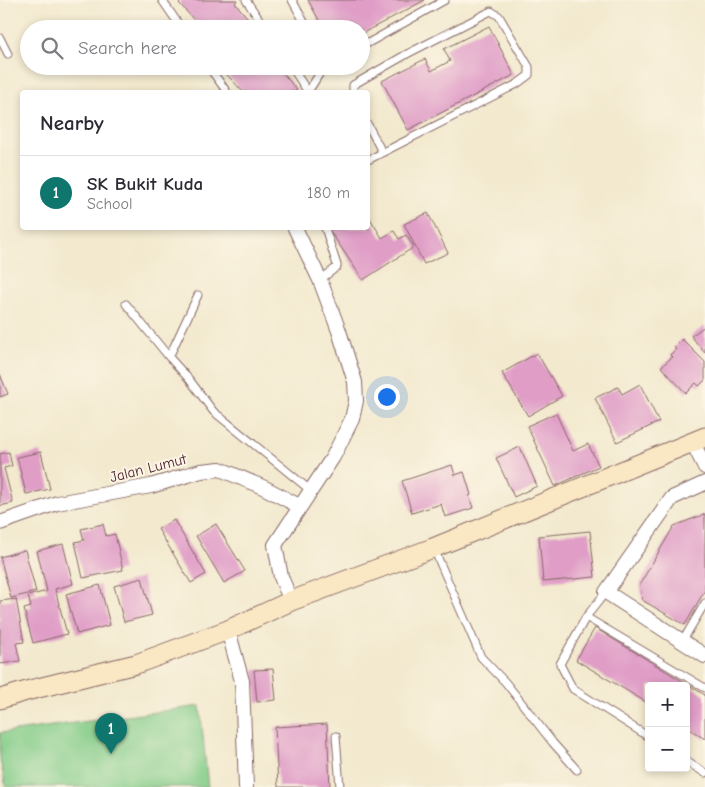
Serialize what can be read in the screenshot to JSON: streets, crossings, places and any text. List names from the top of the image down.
{
  "streets": {
    "street": ["Jalan Lumut"]
  },
  "page": {
    "search": "Search here",
    "heading": "Nearby",
    "list": [
      {
        "mark": "1",
        "name": "SK Bukit Kuda",
        "note": "School",
        "value": "180 m"
      }
    ],
    "map_buttons": ["+", "−"],
    "pins": "1"
  }
}
